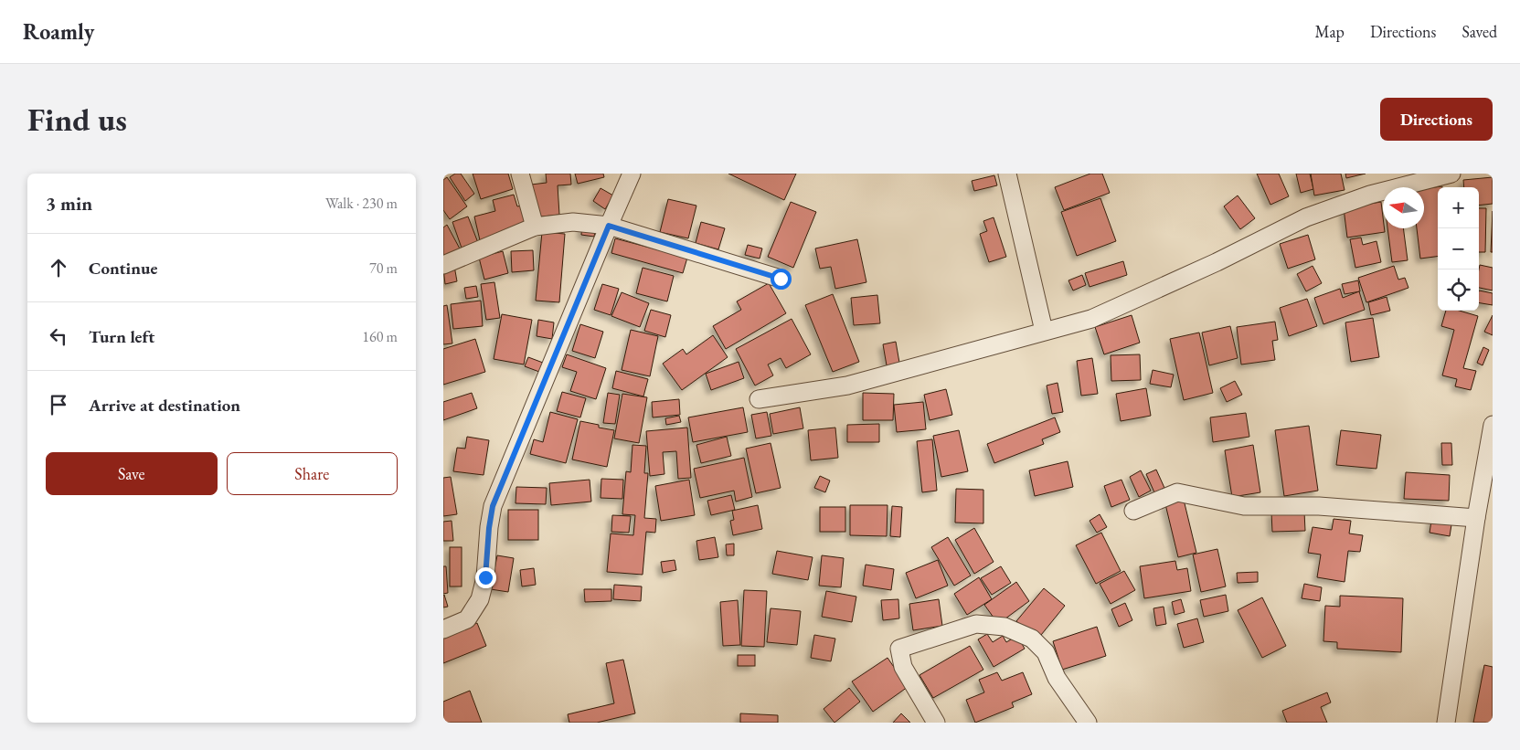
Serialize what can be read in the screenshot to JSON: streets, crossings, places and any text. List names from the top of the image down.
{
  "north": "left",
  "page": {
    "header": "Roamly",
    "nav": ["Map", "Directions", "Saved"],
    "buttons": [
      "Directions",
      ["Save", "Share"]
    ],
    "title": "Find us",
    "heading": ["3 min", "Walk · 230 m"],
    "map_buttons": ["+", "−"],
    "list": [
      ["Continue", "70 m"],
      ["Turn left", "160 m"],
      "Arrive at destination"
    ]
  }
}
